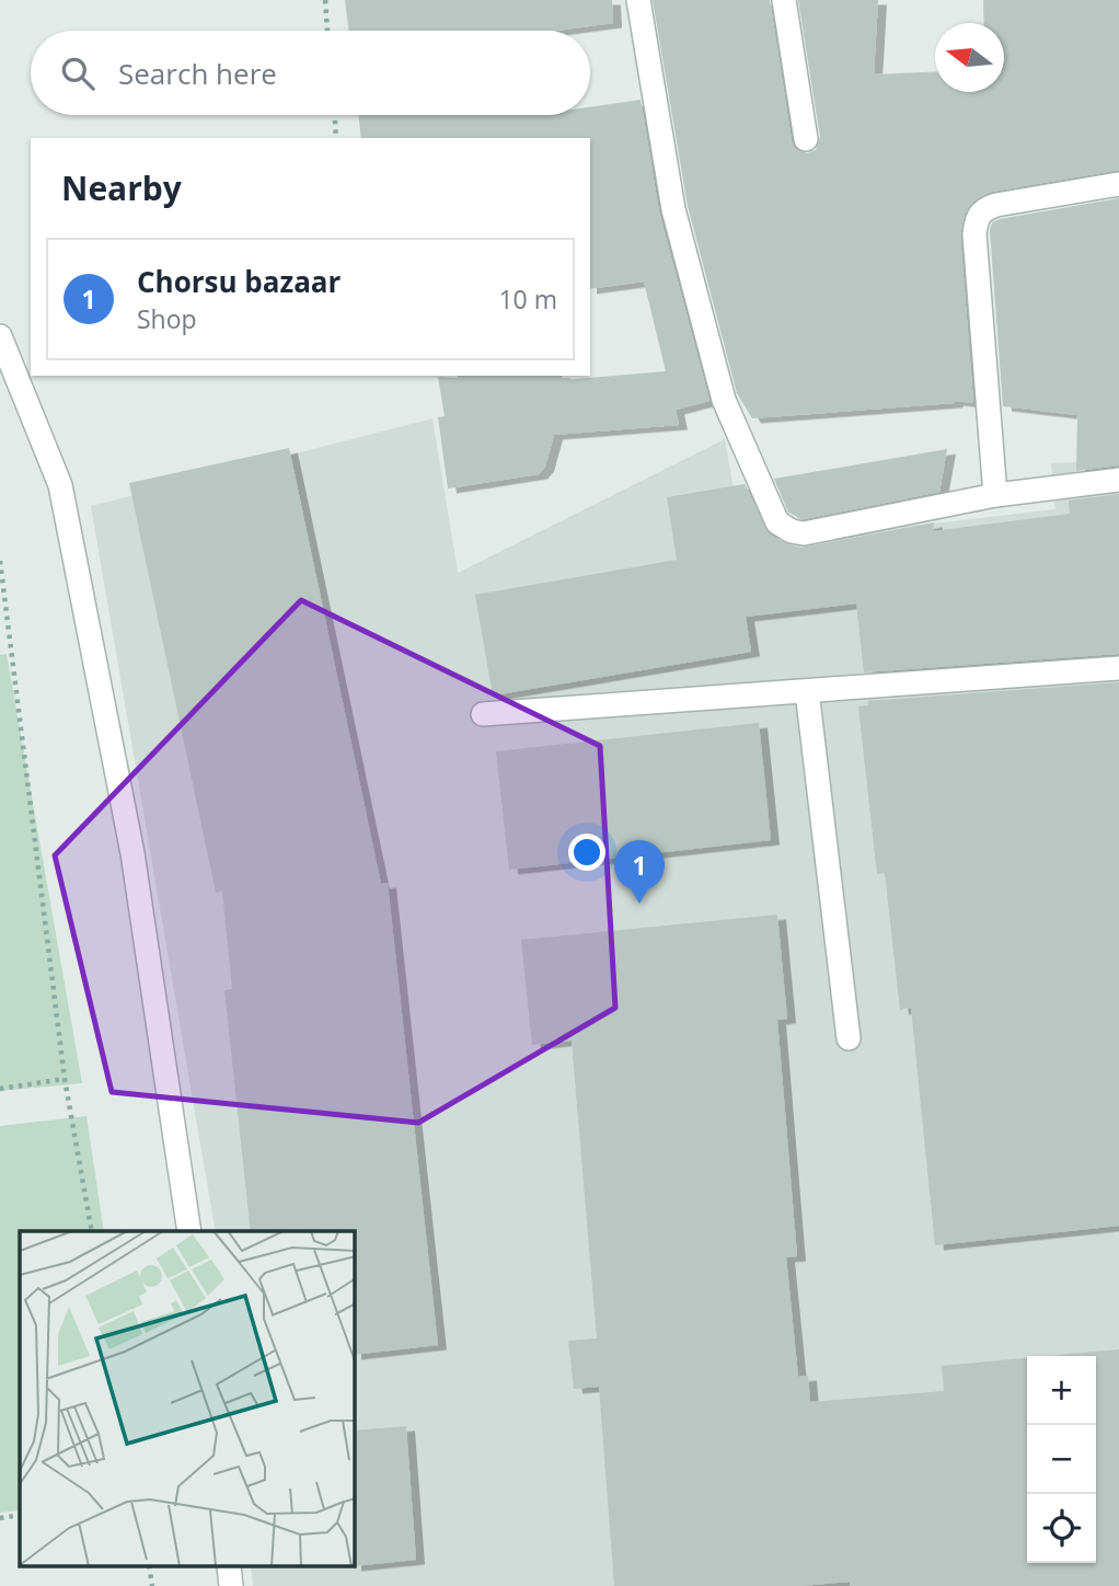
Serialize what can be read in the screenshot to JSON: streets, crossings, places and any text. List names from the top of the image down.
{
  "north": "left",
  "page": {
    "search": "Search here",
    "heading": "Nearby",
    "list": [
      {
        "mark": "1",
        "name": "Chorsu bazaar",
        "note": "Shop",
        "value": "10 m"
      }
    ],
    "pins": "1",
    "map_buttons": ["+", "−"]
  }
}
